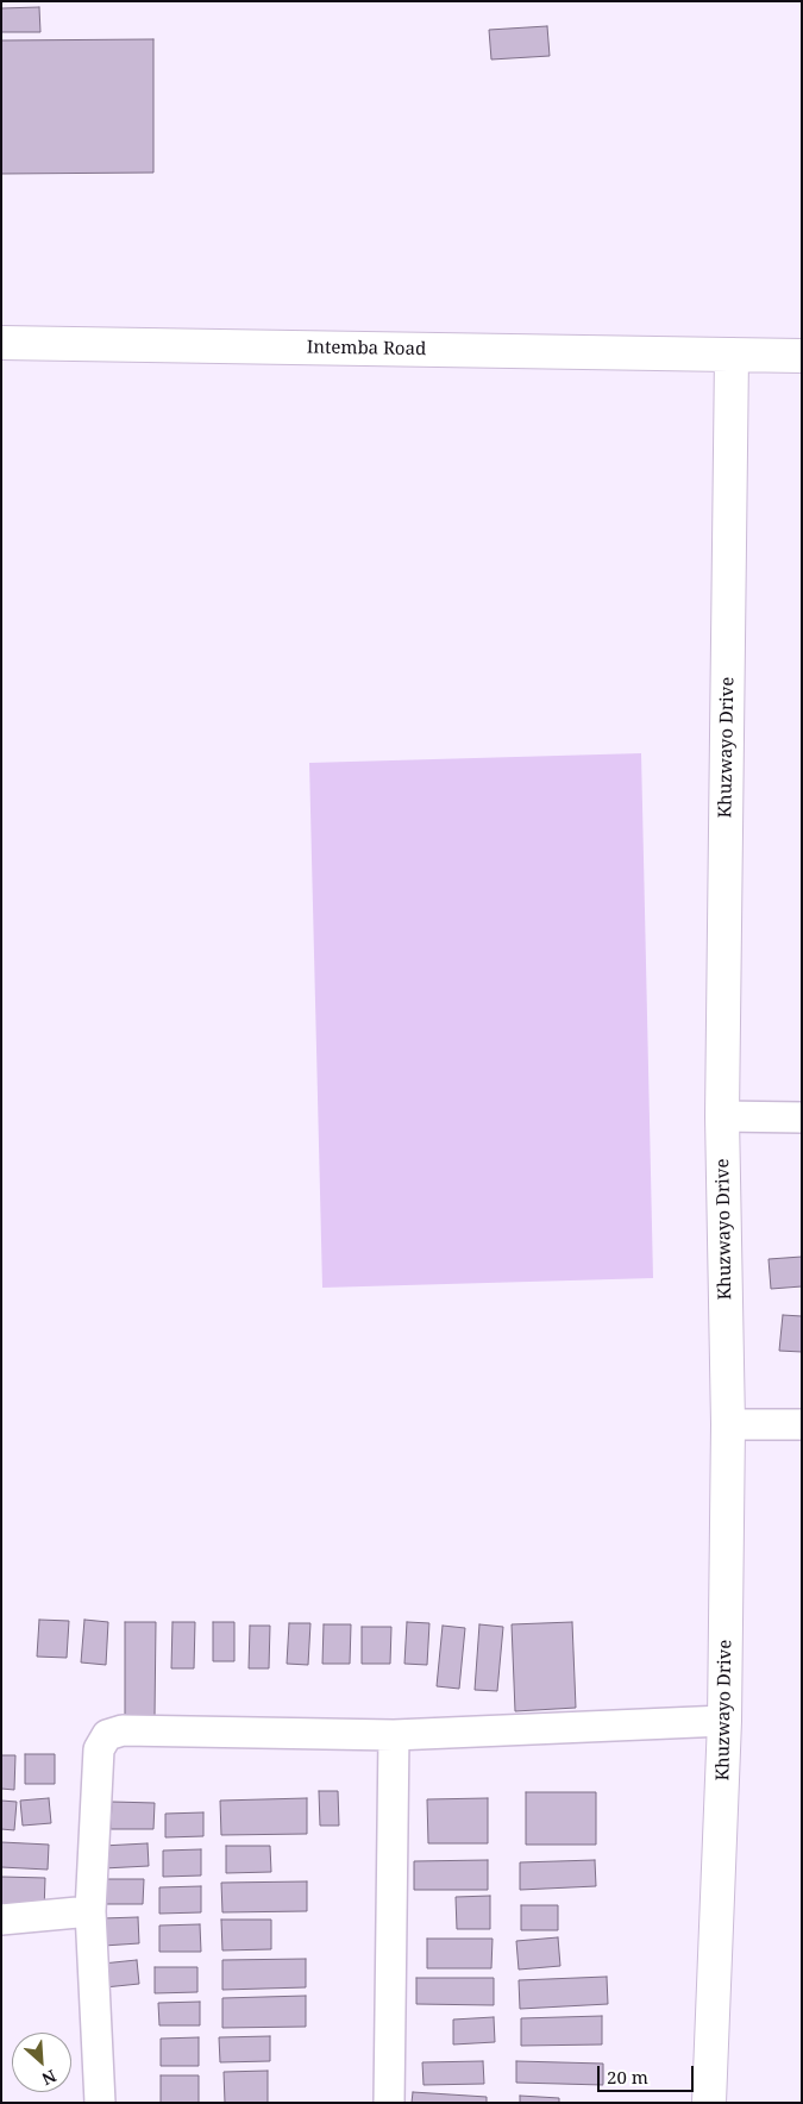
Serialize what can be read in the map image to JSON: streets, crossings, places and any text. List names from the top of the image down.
{
  "streets": {
    "street": ["Intemba Road", "Khuzwayo Drive"]
  },
  "crossings": [
    ["Intemba Road", "Khuzwayo Drive"]
  ],
  "scale_bar": "20 m",
  "north": "bottom right"
}
